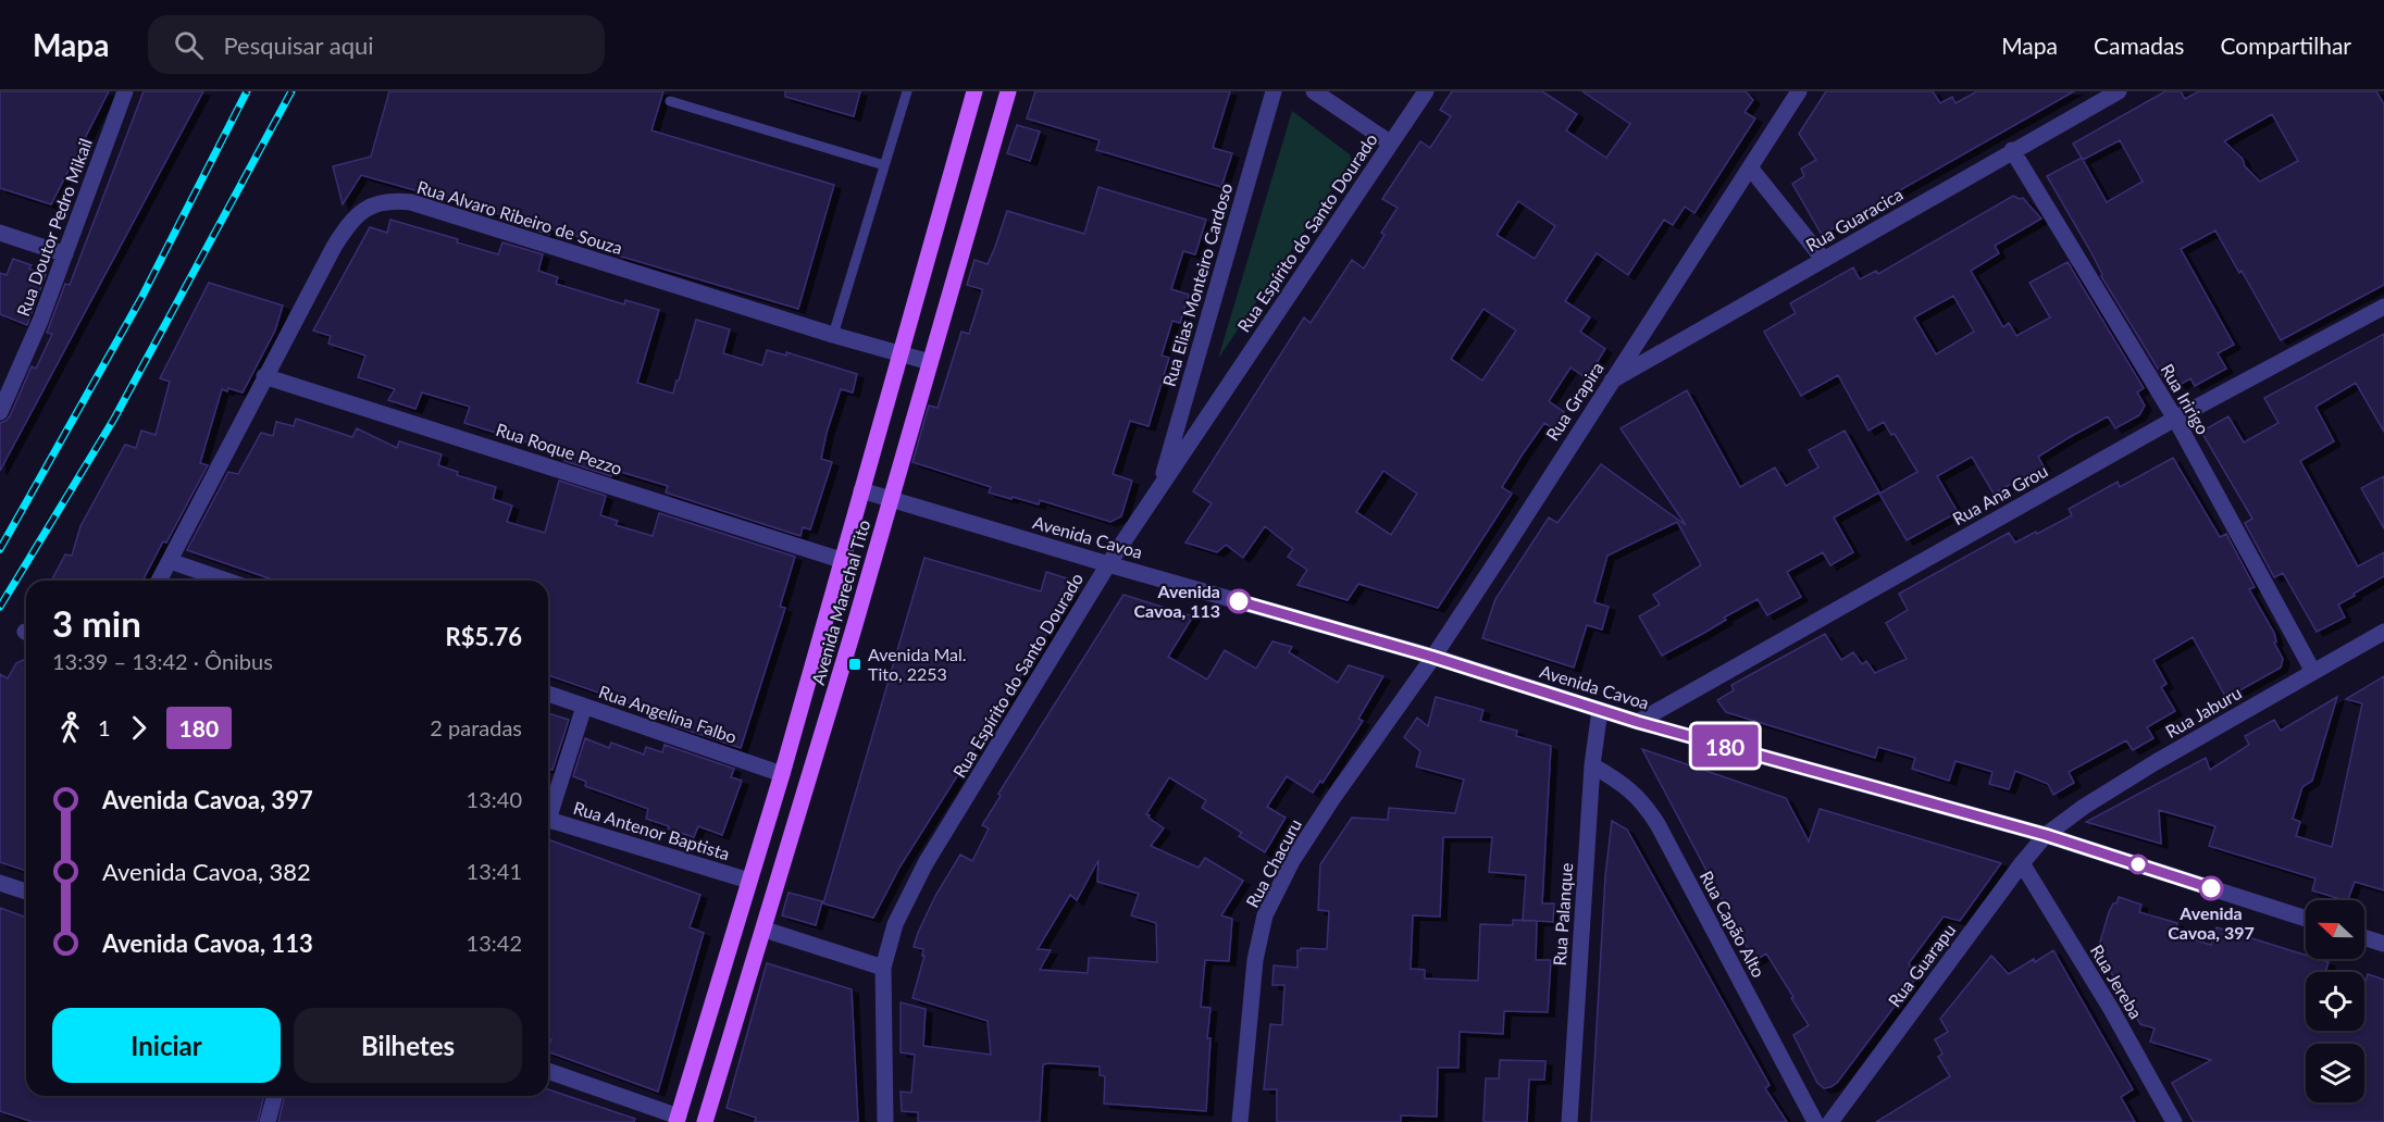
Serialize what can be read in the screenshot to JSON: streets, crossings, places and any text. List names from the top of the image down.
{
  "streets": {
    "main road": ["Avenida Marechal Tito"],
    "street": [
      "Rua Alvaro Ribeiro de Souza",
      "Rua Guaracica",
      "Rua Doutor Pedro Mikail",
      "Rua Espírito do Santo Dourado",
      "Rua Elias Monteiro Cardoso",
      "Rua Iririgo",
      "Rua Grapira",
      "Rua Roque Pezzo",
      "Rua Ana Grou",
      "Avenida Cavoa",
      "Rua Jaburu",
      "Rua Angelina Falbo",
      "Rua Antenor Baptista",
      "Rua Chacuru",
      "Rua Palanque",
      "Rua Capão Alto",
      "Rua Guarapu",
      "Rua Jereba"
    ]
  },
  "crossings": [
    ["Rua Alvaro Ribeiro de Souza", "Rua Roque Pezzo"],
    ["Rua Alvaro Ribeiro de Souza", "Avenida Marechal Tito"],
    ["Rua Guaracica", "Rua Iririgo"],
    ["Rua Guaracica", "Rua Grapira"],
    ["Rua Espírito do Santo Dourado", "Rua Elias Monteiro Cardoso"],
    ["Rua Espírito do Santo Dourado", "Avenida Cavoa"],
    ["Rua Iririgo", "Rua Ana Grou"],
    ["Rua Iririgo", "Rua Jaburu"],
    ["Rua Grapira", "Avenida Cavoa"],
    ["Rua Grapira", "Rua Chacuru"],
    ["Rua Roque Pezzo", "Avenida Marechal Tito"],
    ["Rua Ana Grou", "Avenida Cavoa"],
    ["Avenida Cavoa", "Avenida Marechal Tito"],
    ["Avenida Cavoa", "Rua Jaburu"],
    ["Avenida Cavoa", "Rua Chacuru"],
    ["Avenida Cavoa", "Rua Palanque"],
    ["Avenida Cavoa", "Rua Guarapu"],
    ["Avenida Marechal Tito", "Rua Angelina Falbo"],
    ["Avenida Marechal Tito", "Rua Antenor Baptista"],
    ["Rua Jaburu", "Rua Guarapu"],
    ["Rua Palanque", "Rua Capão Alto"],
    ["Rua Guarapu", "Rua Jereba"]
  ],
  "places": {
    "other": ["Avenida Cavoa, 113", "Avenida Cavoa, 397"],
    "transit": ["Avenida Mal. Tito, 2253"]
  },
  "lines": ["bus line 180"],
  "north": "left",
  "page": {
    "header": "Mapa",
    "search": "Pesquisar aqui",
    "nav": ["Mapa", "Camadas", "Compartilhar"],
    "on_map": "180",
    "heading": ["3 min", "13:39 – 13:42 · Ônibus", "R$5.76"],
    "legs": ["1", "180", "2 paradas"],
    "list": [
      {
        "name": "Avenida Cavoa, 397",
        "value": "13:40"
      },
      {
        "name": "Avenida Cavoa, 382",
        "value": "13:41"
      },
      {
        "name": "Avenida Cavoa, 113",
        "value": "13:42"
      }
    ],
    "buttons": ["Iniciar", "Bilhetes"]
  }
}
